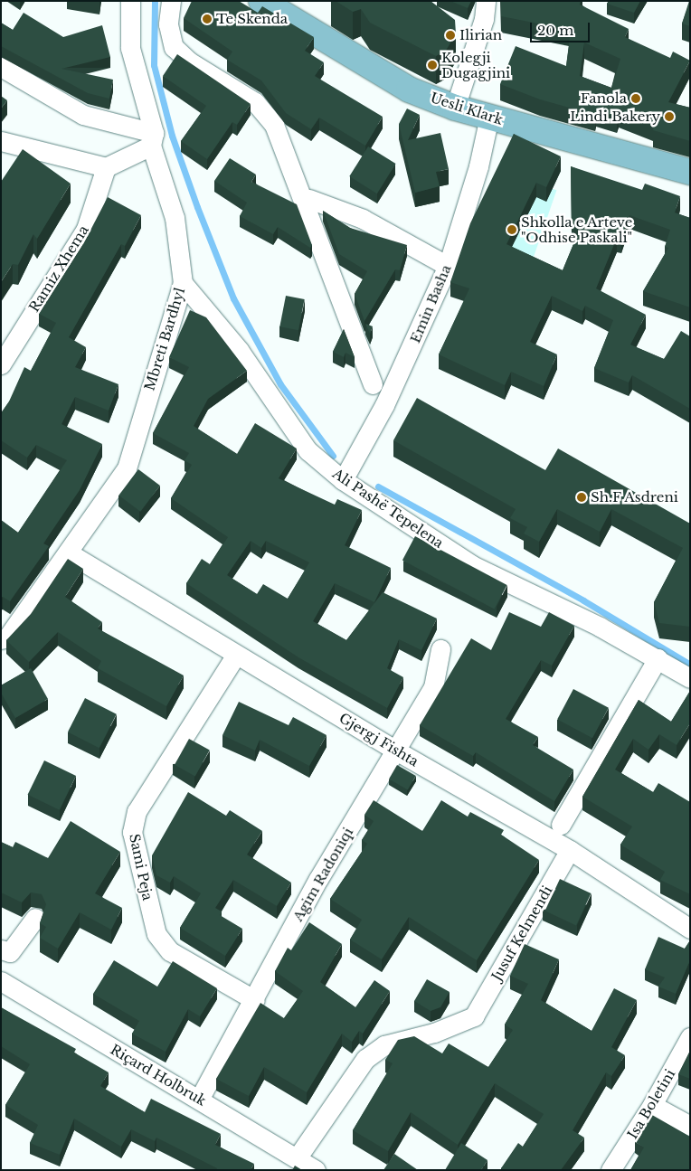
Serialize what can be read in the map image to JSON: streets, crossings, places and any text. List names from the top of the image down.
{
  "streets": {
    "main road": ["Uesli Klark"],
    "street": [
      "Ramiz Xhema",
      "Emin Basha",
      "Mbreti Bardhyl",
      "Ali Pashë Tepelena",
      "Gjergj Fishta",
      "Sami Peja",
      "Agim Radoniqi",
      "Jusuf Kelmendi",
      "Riçard Holbruk",
      "Isa Boletini"
    ]
  },
  "crossings": [
    ["Uesli Klark", "Emin Basha"],
    ["Emin Basha", "Ali Pashë Tepelena"],
    ["Mbreti Bardhyl", "Ali Pashë Tepelena"],
    ["Mbreti Bardhyl", "Gjergj Fishta"],
    ["Gjergj Fishta", "Sami Peja"],
    ["Gjergj Fishta", "Agim Radoniqi"],
    ["Gjergj Fishta", "Jusuf Kelmendi"],
    ["Sami Peja", "Agim Radoniqi"],
    ["Agim Radoniqi", "Riçard Holbruk"],
    ["Jusuf Kelmendi", "Riçard Holbruk"]
  ],
  "places": [
    "Te Skenda",
    "Ilirian",
    "Kolegji Dugagjini",
    "Fanola",
    "Lindi Bakery",
    "Shkolla e Arteve \"Odhise Paskali\"",
    "Sh.F Asdreni"
  ],
  "scale_bar": "20 m"
}
